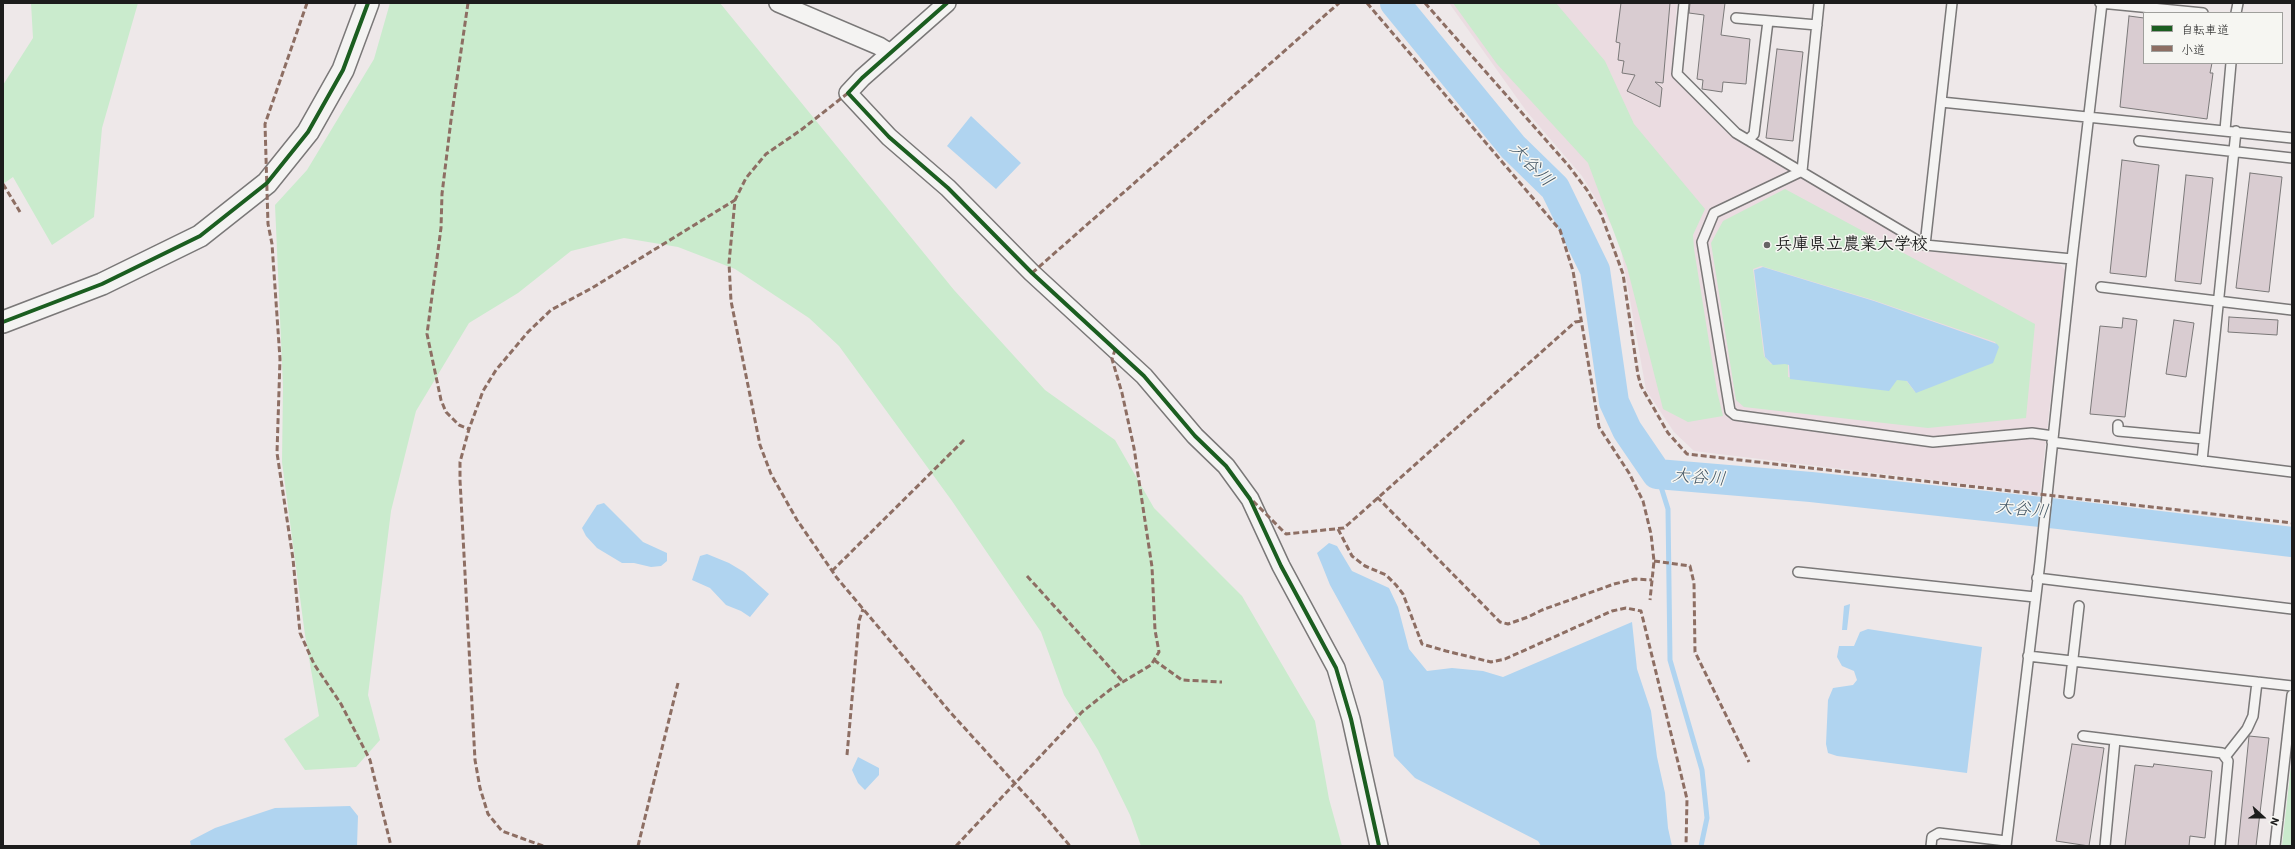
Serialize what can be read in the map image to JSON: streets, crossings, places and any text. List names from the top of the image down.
{
  "water": ["大谷川"],
  "places": ["兵庫県立農業大学校"],
  "legend": ["自転車道", "小道"],
  "north": "right"
}
